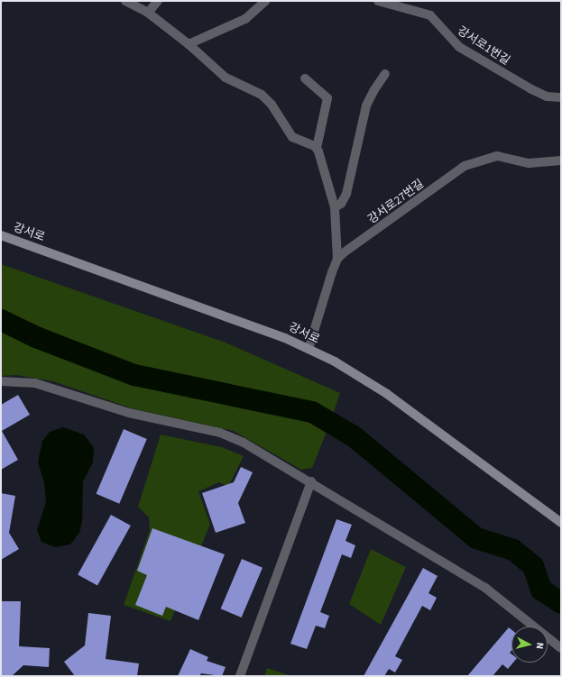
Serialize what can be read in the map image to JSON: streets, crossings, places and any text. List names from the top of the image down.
{
  "streets": {
    "street": ["강서로1번길", "강서로27번길", "강서로"]
  },
  "north": "right"
}
